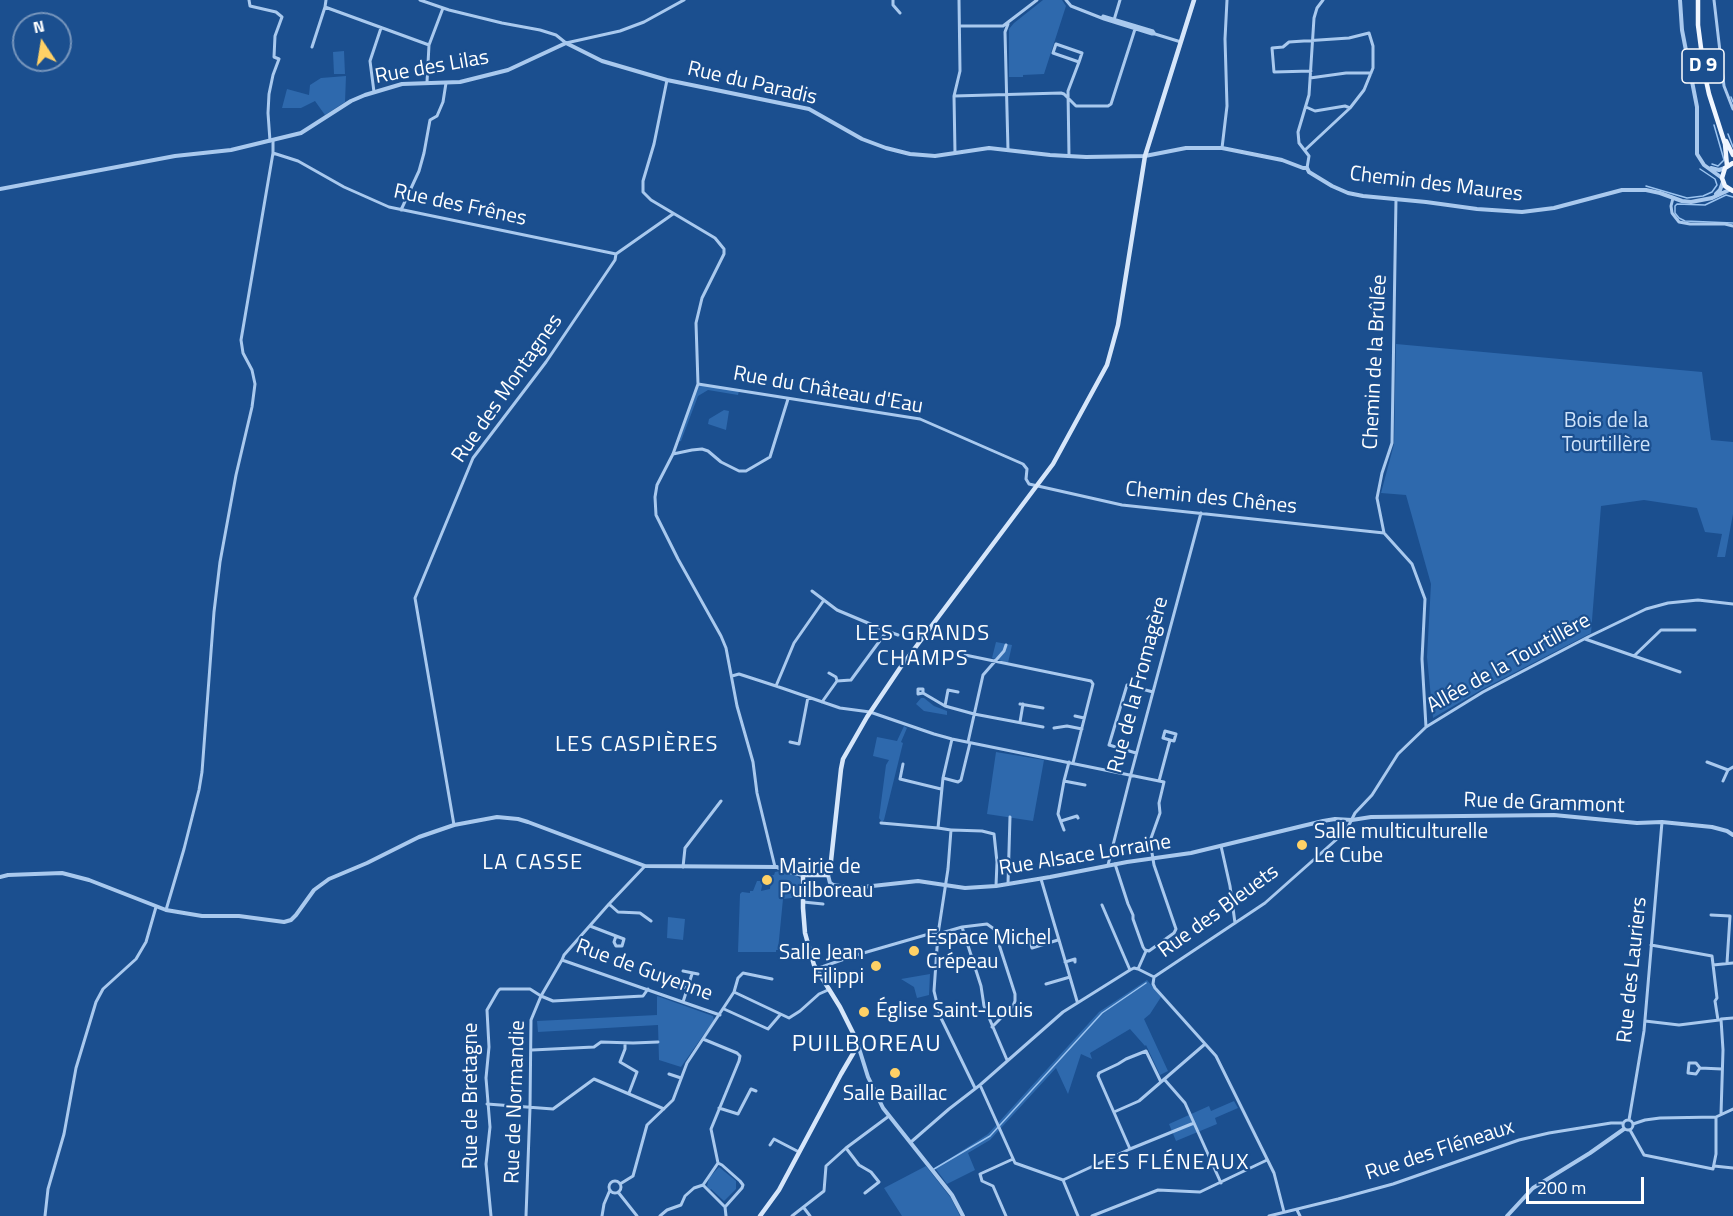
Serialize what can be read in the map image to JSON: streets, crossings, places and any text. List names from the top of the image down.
{
  "streets": {
    "main road": ["D 9"],
    "street": [
      "Rue des Lilas",
      "Rue du Paradis",
      "Chemin des Maures",
      "Rue des Frênes",
      "Chemin de la Brûlée",
      "Rue des Montagnes",
      "Rue du Château d'Eau",
      "Chemin des Chênes",
      "Allée de la Tourtillère",
      "Rue de la Fromagère",
      "Rue de Grammont",
      "Rue Alsace Lorraine",
      "Rue des Bleuets",
      "Rue des Lauriers",
      "Rue de Guyenne",
      "Rue de Bretagne",
      "Rue de Normandie",
      "Rue des Fléneaux"
    ]
  },
  "crossings": [
    ["Rue des Lilas", "Rue du Paradis"],
    ["Rue du Paradis", "Chemin des Maures"],
    ["Chemin des Maures", "Chemin de la Brûlée"],
    ["Rue des Frênes", "Rue des Montagnes"],
    ["Chemin de la Brûlée", "Chemin des Chênes"],
    ["Rue du Château d'Eau", "Chemin des Chênes"],
    ["Chemin des Chênes", "Rue de la Fromagère"],
    ["Allée de la Tourtillère", "Rue de Grammont"],
    ["Allée de la Tourtillère", "Rue Alsace Lorraine"],
    ["Allée de la Tourtillère", "Rue des Bleuets"],
    ["Rue de la Fromagère", "Rue Alsace Lorraine"],
    ["Rue de Grammont", "Rue Alsace Lorraine"],
    ["Rue de Grammont", "Rue des Bleuets"],
    ["Rue de Grammont", "Rue des Lauriers"],
    ["Rue Alsace Lorraine", "Rue des Bleuets"],
    ["Rue de Guyenne", "Rue de Bretagne"],
    ["Rue de Guyenne", "Rue de Normandie"],
    ["Rue de Bretagne", "Rue de Normandie"]
  ],
  "districts": [
    "LES GRANDS CHAMPS",
    "LES CASPIÈRES",
    "LA CASSE",
    "PUILBOREAU",
    "LES FLÉNEAUX"
  ],
  "parks": ["Bois de la Tourtillère"],
  "places": [
    "Salle multiculturelle Le Cube",
    "Mairie de Puilboreau",
    "Espace Michel Crépeau",
    "Salle Jean Filippi",
    "Église Saint-Louis",
    "Salle Baillac"
  ],
  "scale_bar": "200 m",
  "north": "top"
}
